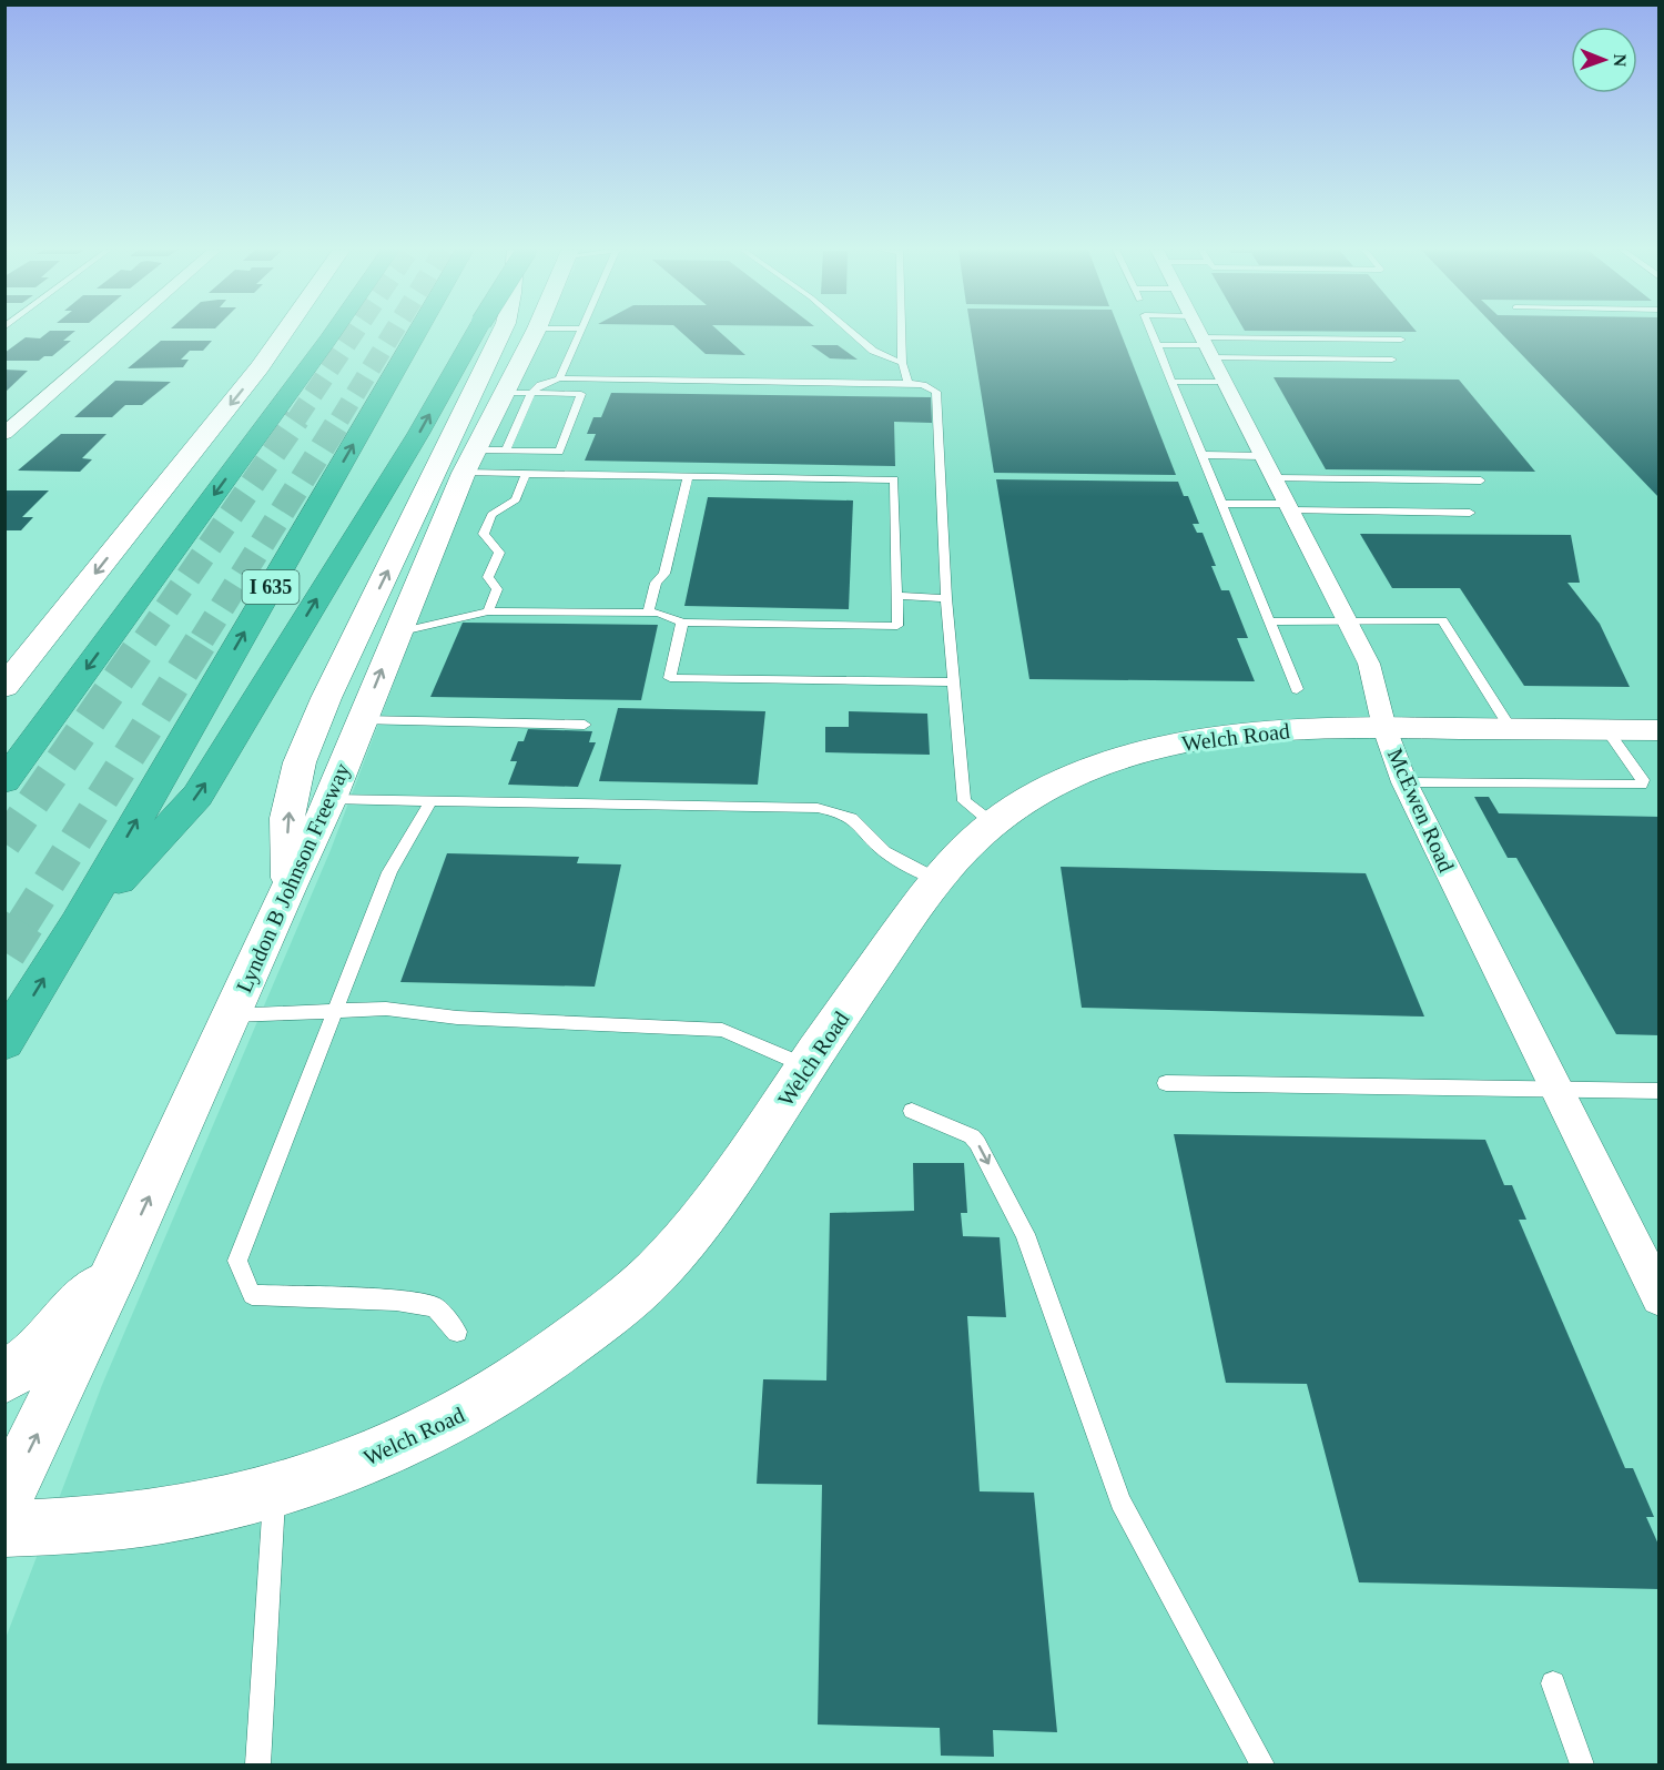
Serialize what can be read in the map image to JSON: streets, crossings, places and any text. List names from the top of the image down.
{
  "streets": {
    "highway": ["I 635"],
    "main road": ["Welch Road", "Lyndon B Johnson Freeway"],
    "street": ["McEwen Road"]
  },
  "crossings": [
    ["Welch Road", "McEwen Road"]
  ],
  "north": "right"
}
